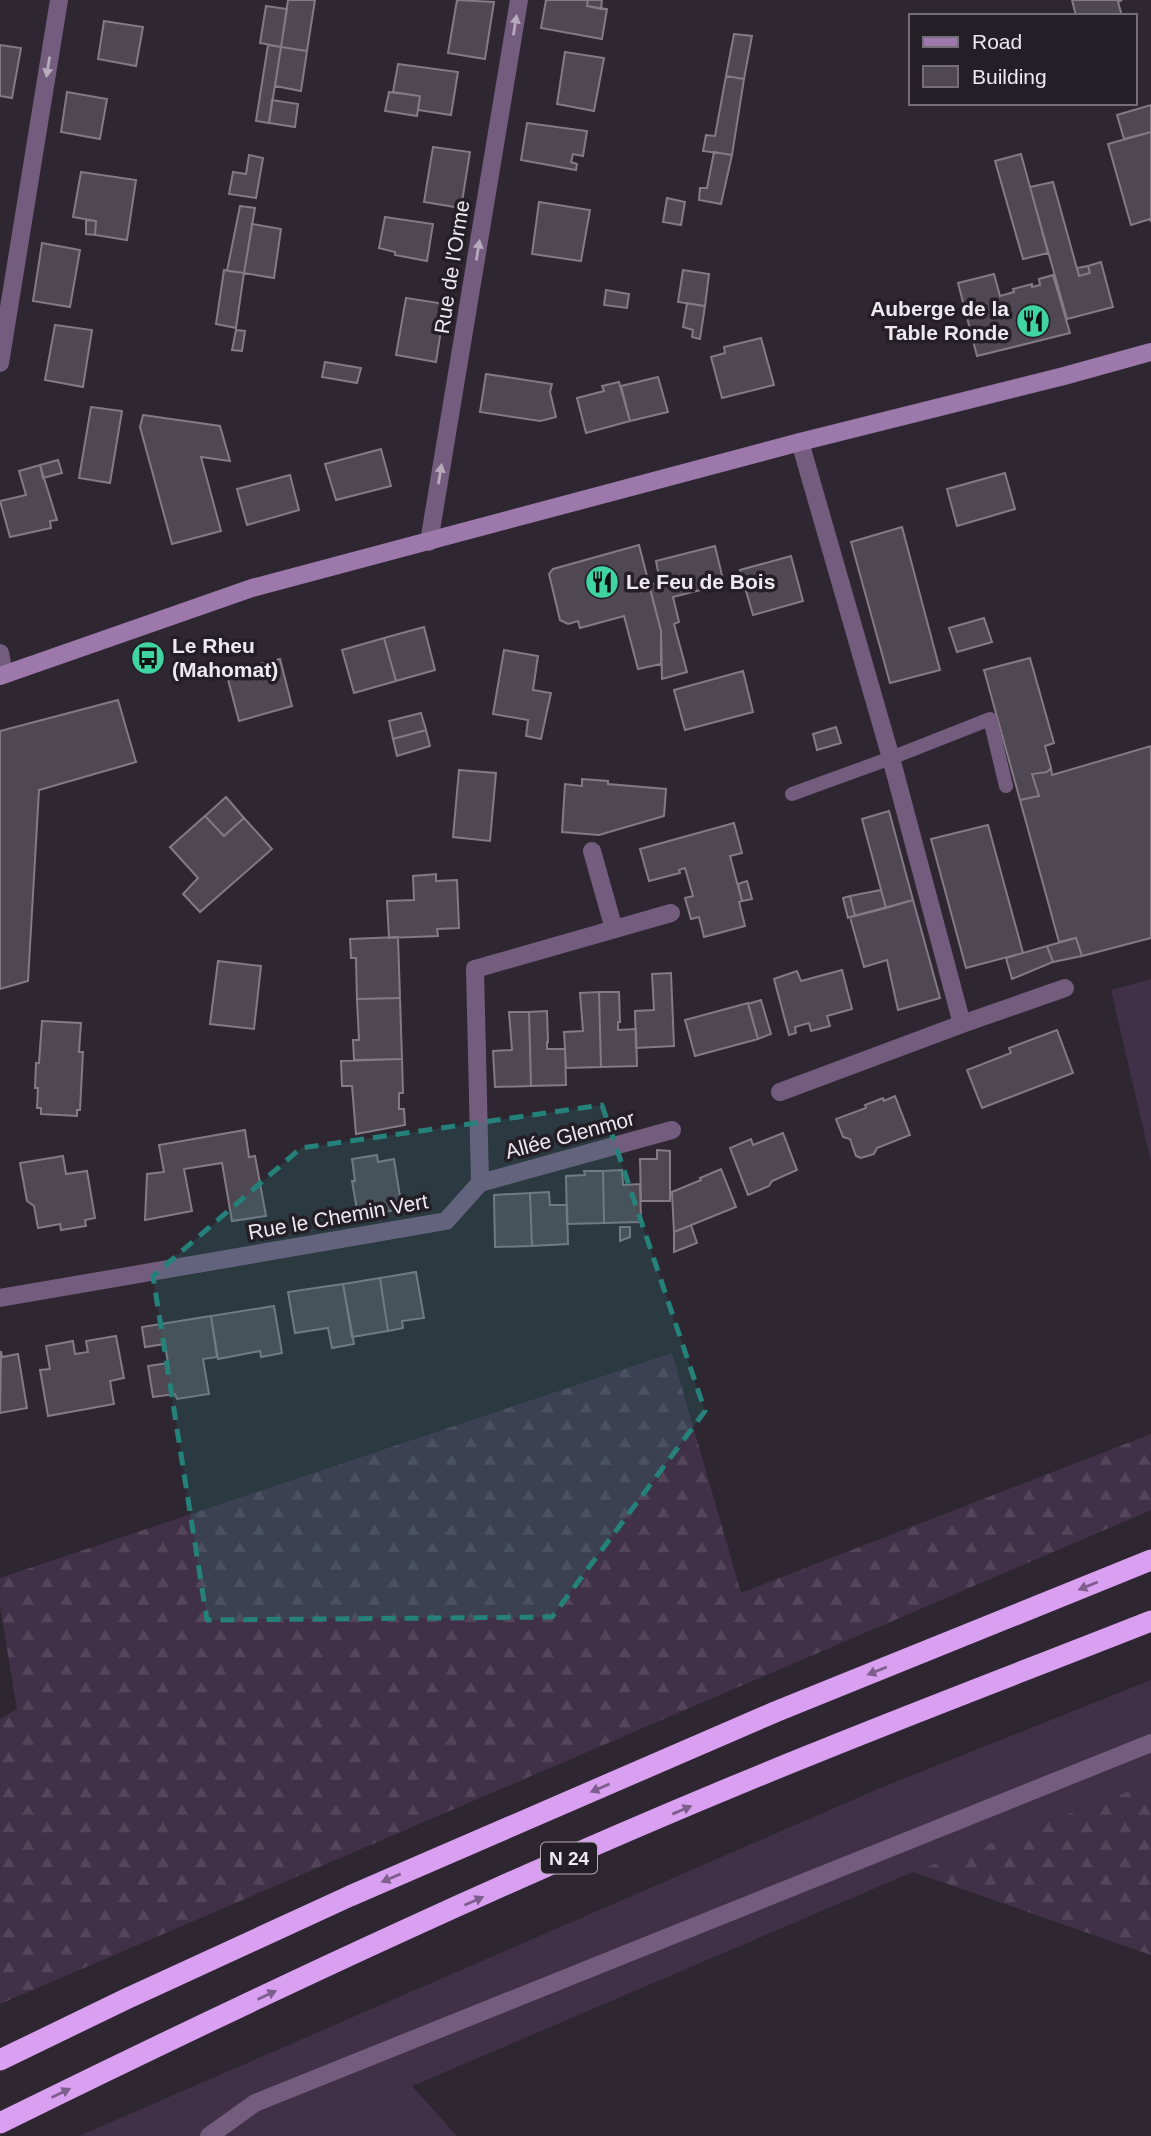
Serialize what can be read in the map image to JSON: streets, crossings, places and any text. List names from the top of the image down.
{
  "streets": {
    "highway": ["N 24"],
    "street": ["Rue de l'Orme", "Allée Glenmor", "Rue le Chemin Vert"]
  },
  "crossings": [
    ["Allée Glenmor", "Rue le Chemin Vert"]
  ],
  "one_way": ["Rue de l'Orme"],
  "places": {
    "restaurant": ["Auberge de la Table Ronde", "Le Feu de Bois"],
    "bus stop": ["Le Rheu (Mahomat)"]
  },
  "legend": ["Road", "Building"]
}
